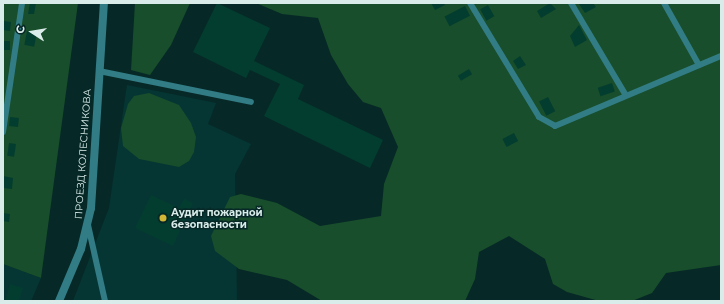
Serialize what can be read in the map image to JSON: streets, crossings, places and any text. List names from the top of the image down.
{
  "streets": {
    "street": ["ПРОЕЗД КОЛЕСНИКОВА"]
  },
  "places": ["Аудит пожарной безопасности"],
  "north": "left"
}
